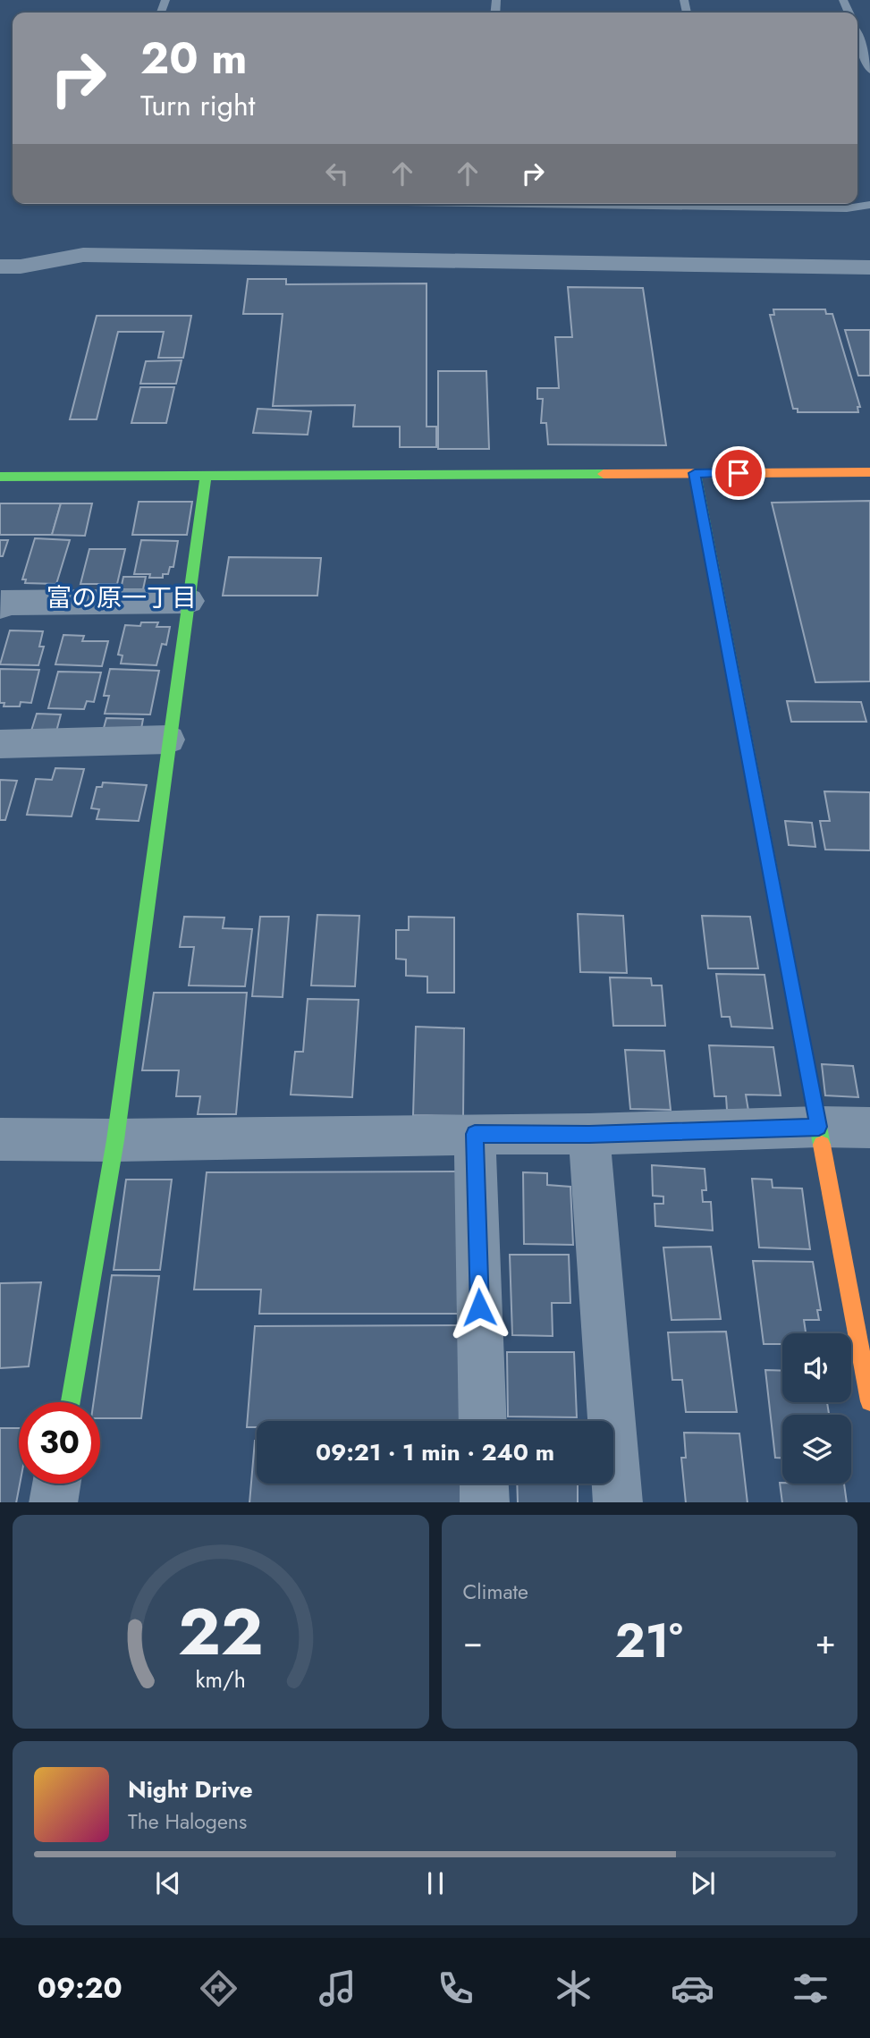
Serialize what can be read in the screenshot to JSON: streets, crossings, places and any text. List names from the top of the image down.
{
  "districts": ["富の原一丁目"],
  "page": {
    "turn": ["20 m", "Turn right"],
    "limit": "30",
    "trip": "09:21 · 1 min · 240 m",
    "tile": "Climate",
    "heat": ["−", "21°", "+"],
    "song": ["Night Drive", "The Halogens"],
    "tabs": "09:20",
    "gauge": ["22", "km/h"]
  }
}
